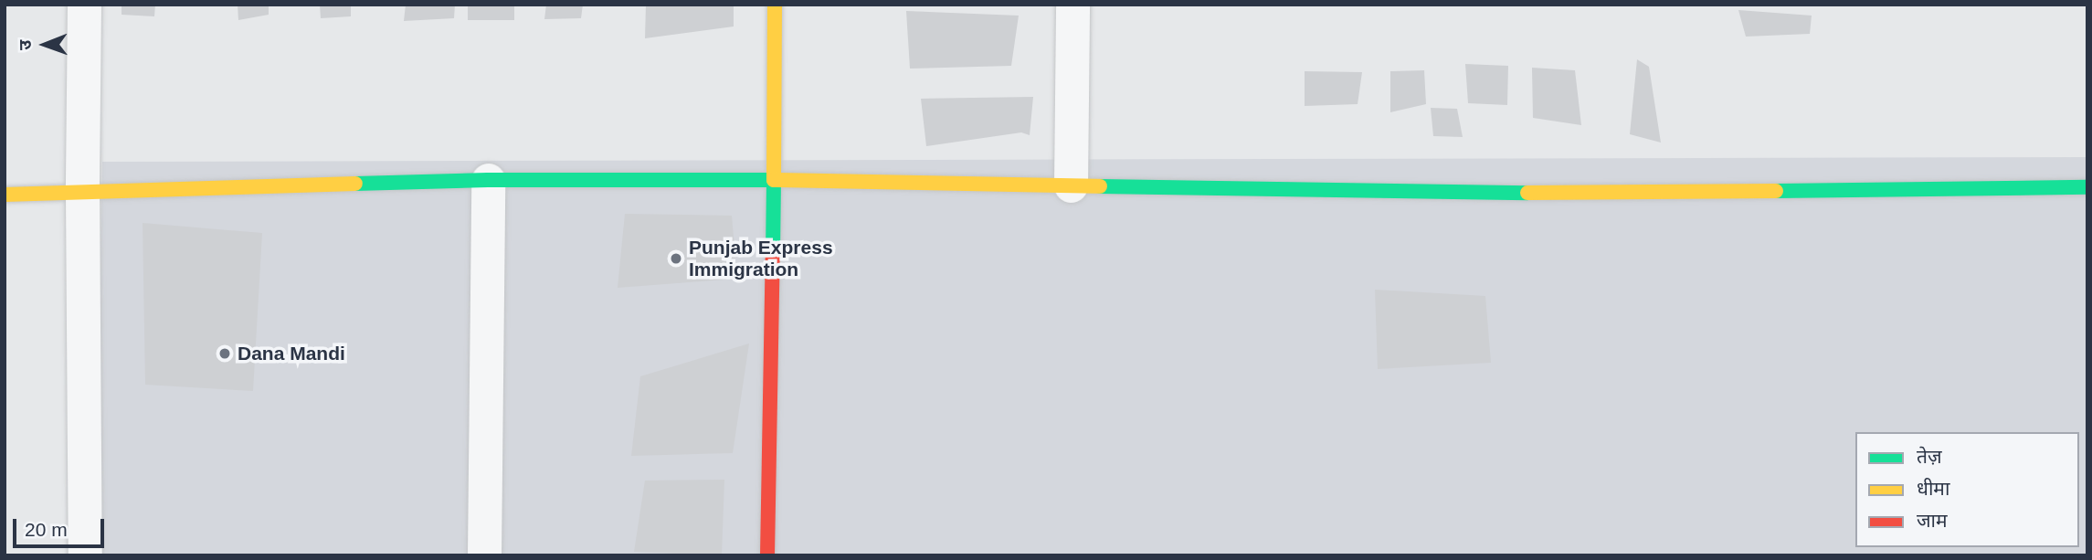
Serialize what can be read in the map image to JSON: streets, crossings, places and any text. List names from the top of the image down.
{
  "places": ["Punjab Express Immigration", "Dana Mandi"],
  "legend": ["तेज़", "धीमा", "जाम"],
  "scale_bar": "20 m",
  "north": "left"
}
